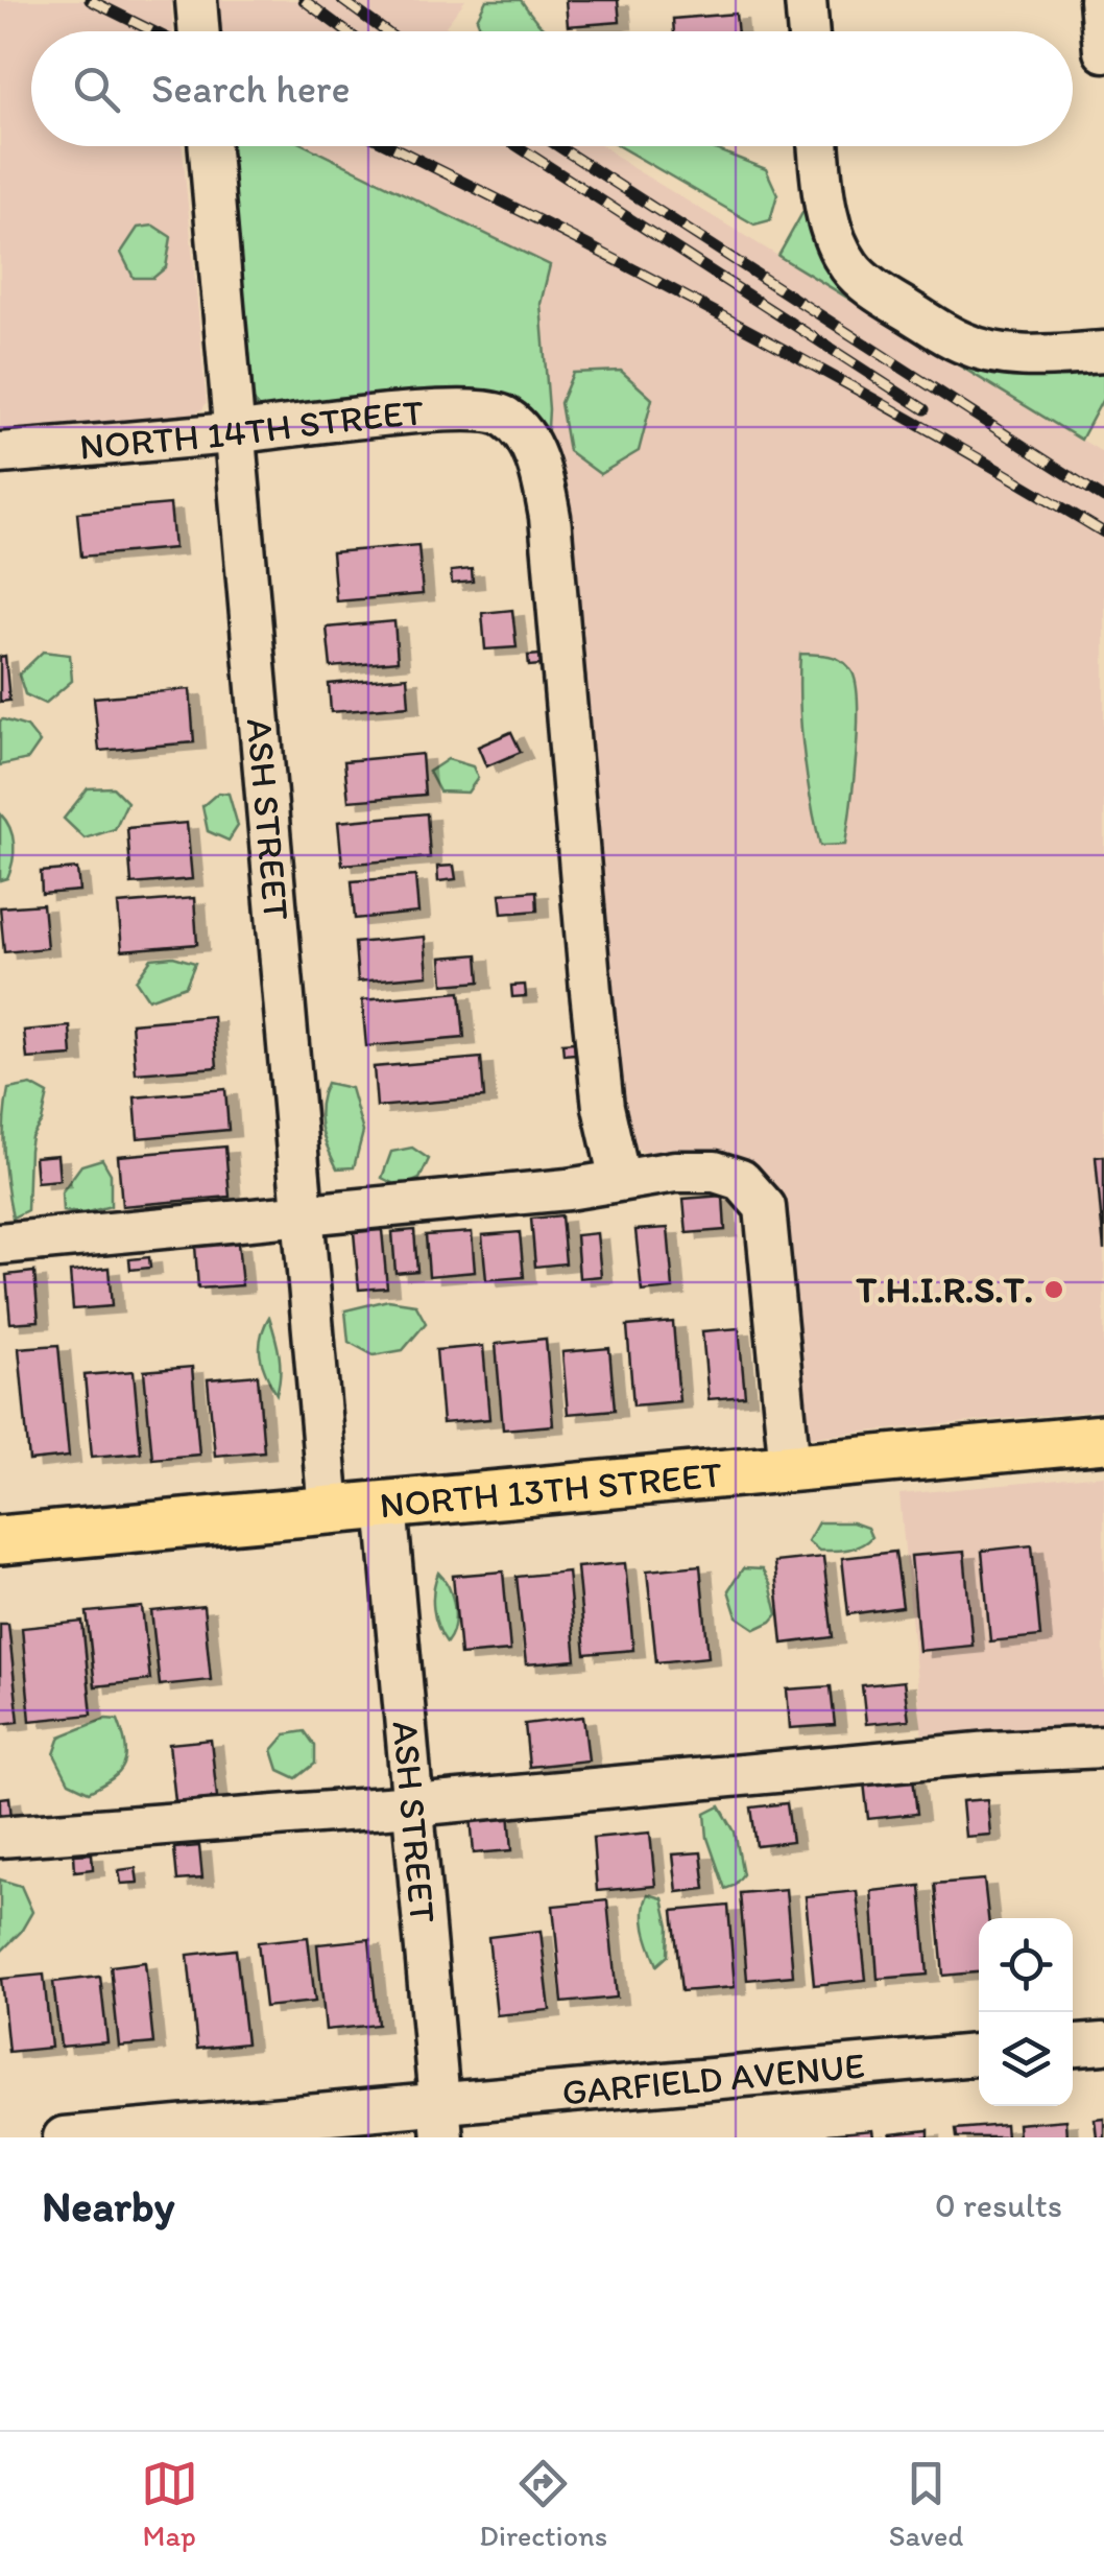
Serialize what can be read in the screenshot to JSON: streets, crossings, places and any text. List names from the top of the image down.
{
  "streets": {
    "main road": ["NORTH 13TH STREET"],
    "street": ["NORTH 14TH STREET", "ASH STREET", "GARFIELD AVENUE"]
  },
  "crossings": [
    ["NORTH 14TH STREET", "ASH STREET"],
    ["ASH STREET", "NORTH 13TH STREET"],
    ["ASH STREET", "GARFIELD AVENUE"]
  ],
  "places": ["T.H.I.R.S.T."],
  "page": {
    "search": "Search here",
    "heading": ["Nearby", "0 results"],
    "nav": ["Map", "Directions", "Saved"]
  }
}
